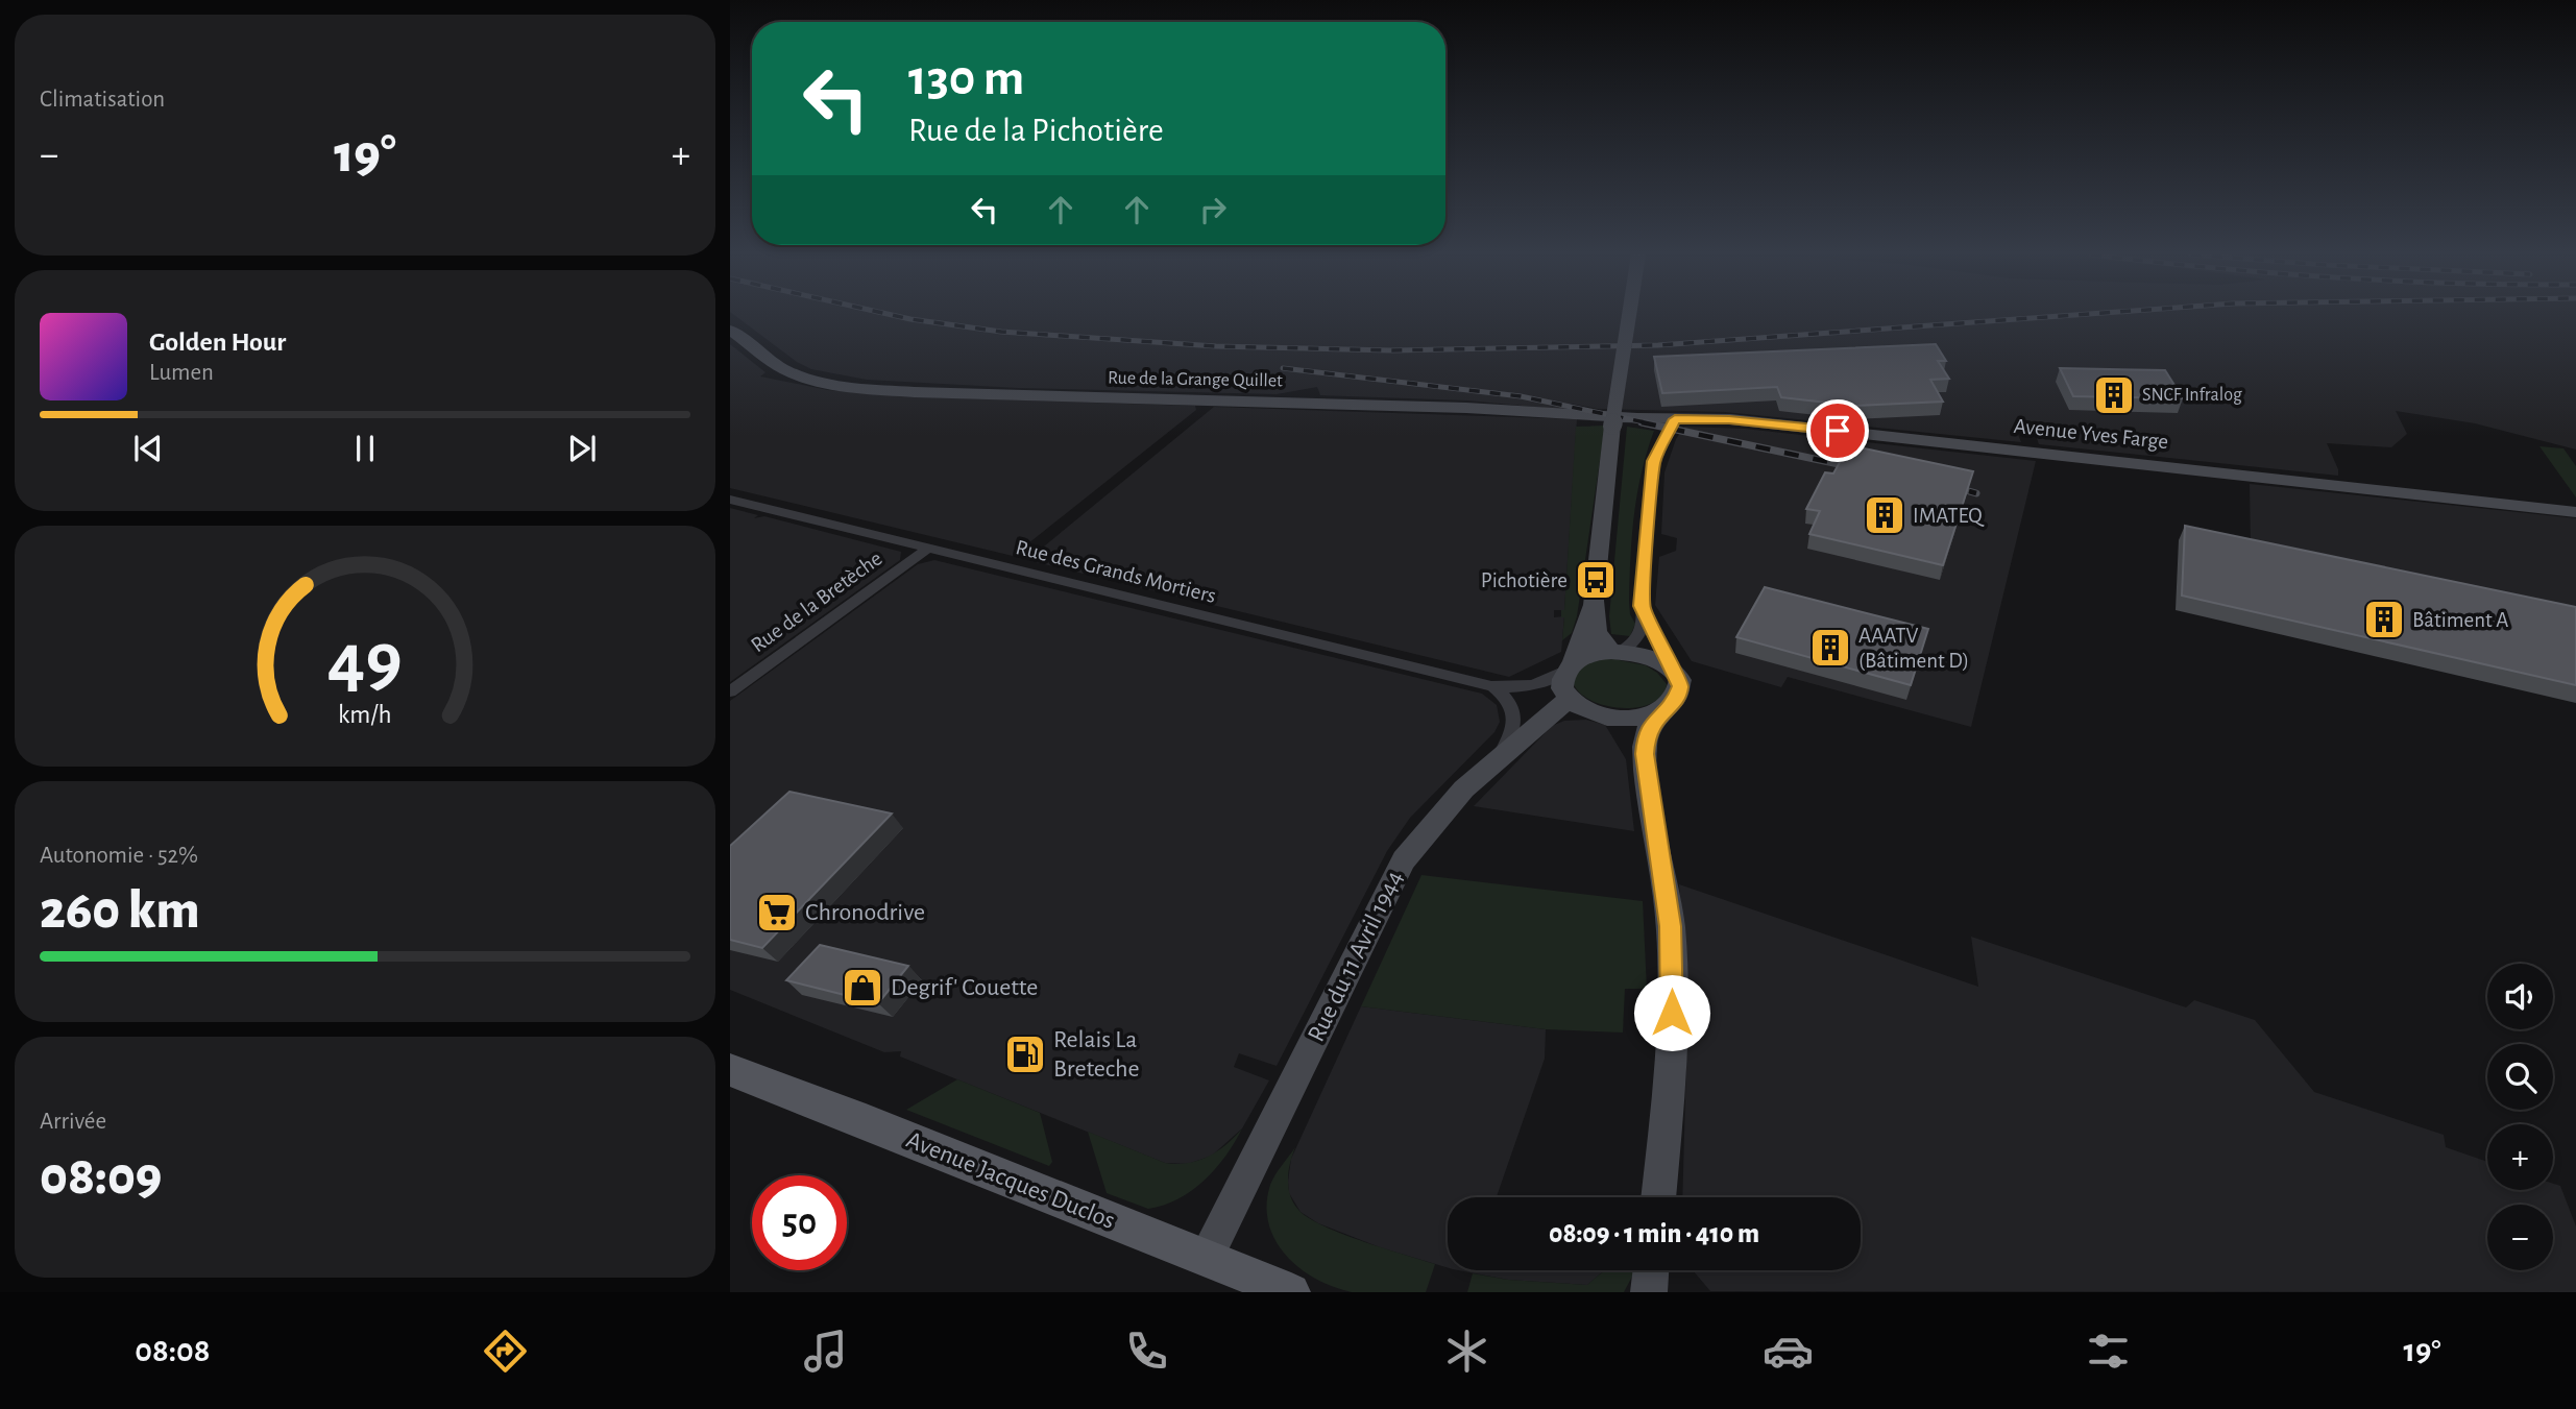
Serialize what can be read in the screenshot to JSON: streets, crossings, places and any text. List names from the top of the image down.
{
  "streets": {
    "main road": ["Avenue Jacques Duclos"],
    "street": [
      "Rue de la Grange Quillet",
      "Avenue Yves Farge",
      "Rue des Grands Mortiers",
      "Rue de la Bretèche",
      "Rue du 11 Avril 1944"
    ]
  },
  "crossings": [
    ["Rue de la Grange Quillet", "Avenue Yves Farge"],
    ["Rue des Grands Mortiers", "Rue de la Bretèche"],
    ["Rue des Grands Mortiers", "Rue du 11 Avril 1944"],
    ["Rue du 11 Avril 1944", "Avenue Jacques Duclos"]
  ],
  "places": {
    "building": [
      "SNCF Infralog",
      "IMATEQ",
      "Bâtiment A",
      "AAATV (Bâtiment D)"
    ],
    "bus stop": ["Pichotière"],
    "supermarket": ["Chronodrive"],
    "shop": ["Degrif' Couette"],
    "fuel station": ["Relais La Breteche"]
  },
  "page": {
    "tile": [
      "Climatisation",
      ["Autonomie · 52%", "260 km"],
      ["Arrivée", "08:09"]
    ],
    "turn": ["130 m", "Rue de la Pichotière"],
    "heat": ["−", "19°", "+"],
    "song": ["Golden Hour", "Lumen"],
    "map_buttons": ["+", "−"],
    "limit": "50",
    "trip": "08:09 · 1 min · 410 m",
    "tabs": ["08:08", "19°"],
    "gauge": ["49", "km/h"]
  }
}
